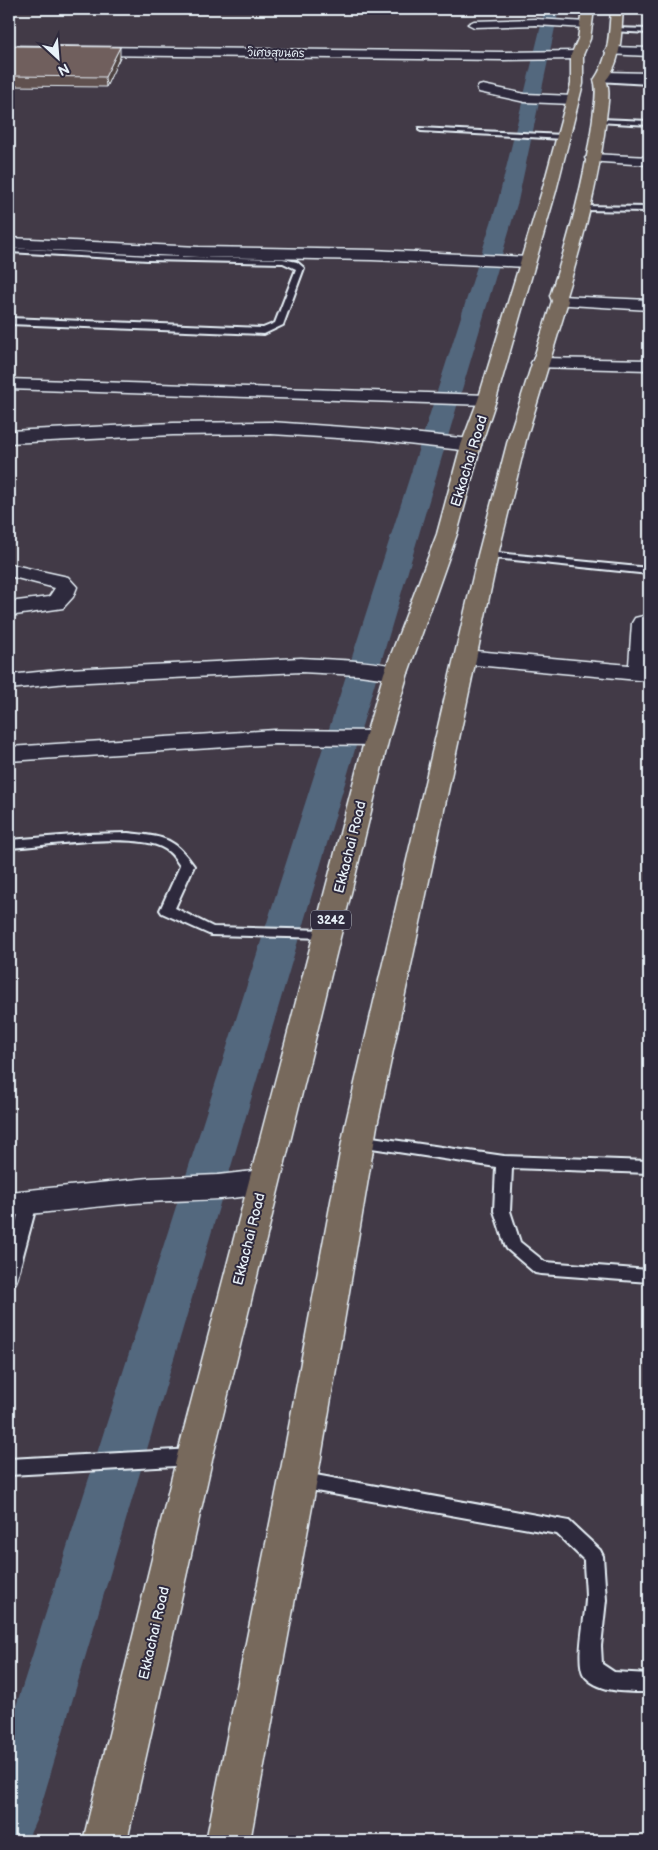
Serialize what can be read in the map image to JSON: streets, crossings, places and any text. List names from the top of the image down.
{
  "streets": {
    "main road": ["Ekkachai Road", "3242"],
    "street": ["วิเศษสุขนคร"]
  },
  "crossings": [
    ["วิเศษสุขนคร", "Ekkachai Road"]
  ],
  "north": "bottom right"
}
